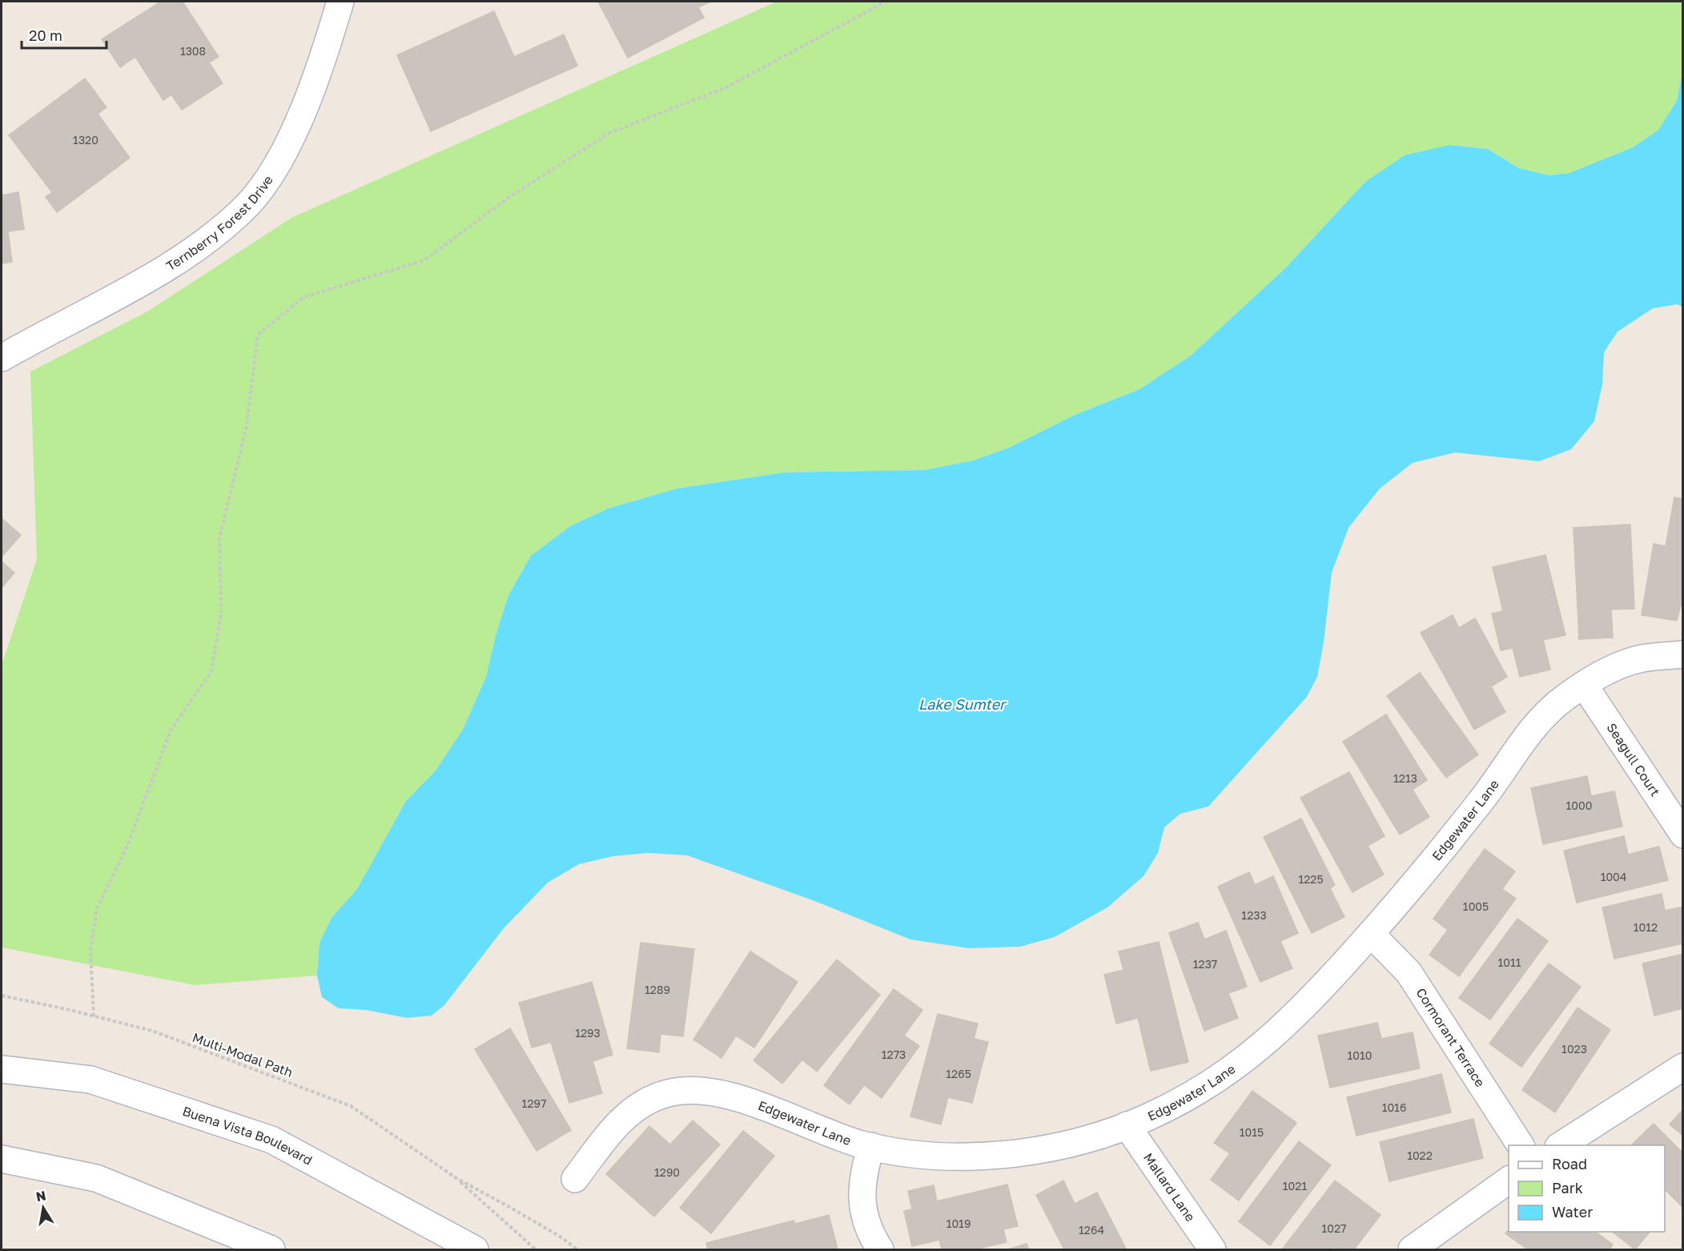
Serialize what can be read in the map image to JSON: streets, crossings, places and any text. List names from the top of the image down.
{
  "streets": {
    "street": [
      "Ternberry Forest Drive",
      "Seagull Court",
      "Edgewater Lane",
      "Cormorant Terrace",
      "Buena Vista Boulevard",
      "Mallard Lane"
    ],
    "path": ["Multi-Modal Path"]
  },
  "crossings": [
    ["Seagull Court", "Edgewater Lane"],
    ["Edgewater Lane", "Cormorant Terrace"],
    ["Edgewater Lane", "Mallard Lane"]
  ],
  "water": ["Lake Sumter"],
  "house_numbers": [
    "1308",
    "1320",
    "1213",
    "1000",
    "1004",
    "1225",
    "1005",
    "1233",
    "1012",
    "1011",
    "1237",
    "1289",
    "1293",
    "1023",
    "1273",
    "1010",
    "1265",
    "1297",
    "1016",
    "1015",
    "1022",
    "1290",
    "1021",
    "1019",
    "1027",
    "1264"
  ],
  "legend": ["Road", "Park", "Water"],
  "scale_bar": "20 m",
  "north": "top"
}
